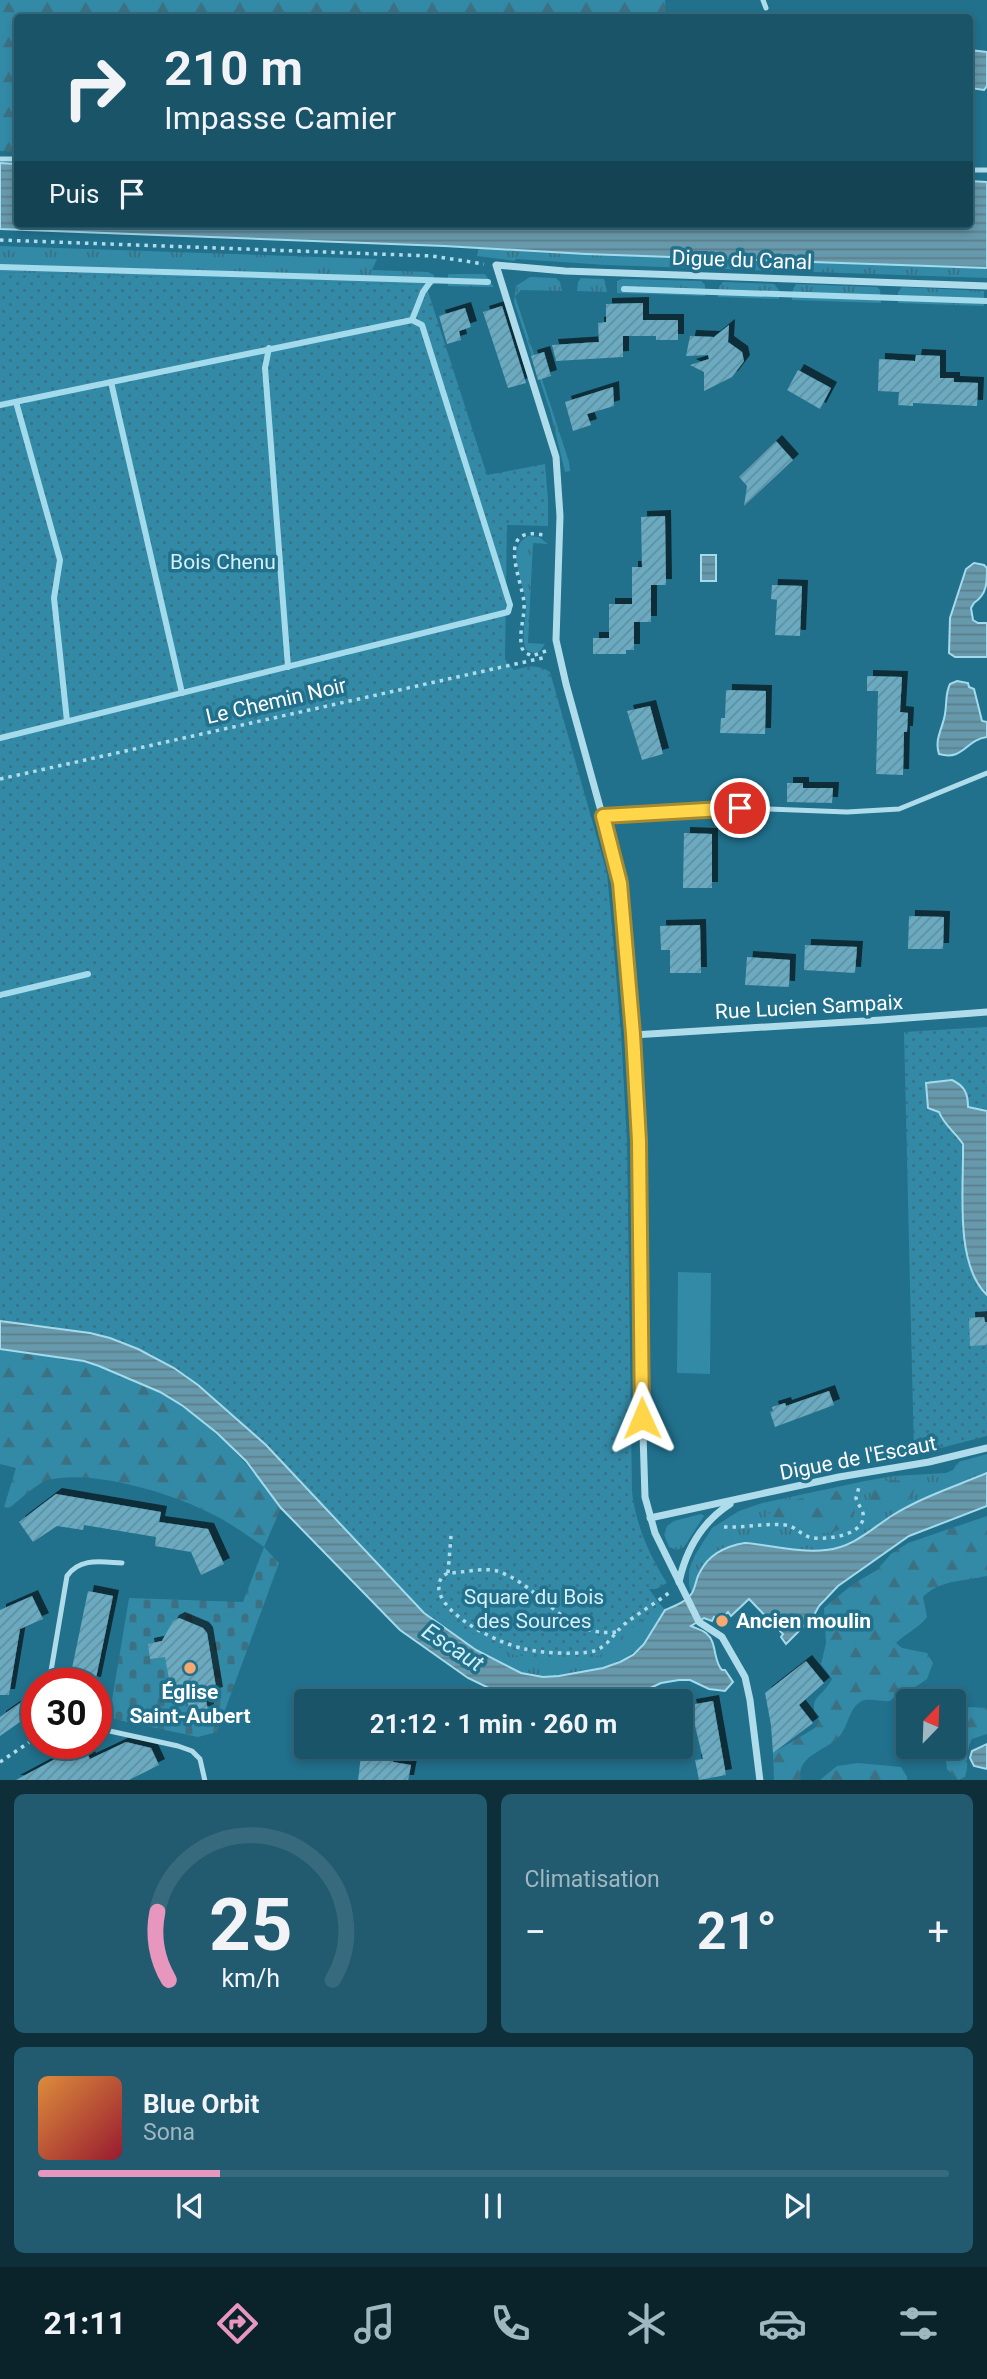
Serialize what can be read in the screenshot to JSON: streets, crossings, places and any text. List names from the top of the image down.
{
  "streets": {
    "street": ["Digue du Canal", "Rue Lucien Sampaix", "Digue de l'Escaut"],
    "path": ["Le Chemin Noir"]
  },
  "water": ["Escaut"],
  "parks": ["Bois Chenu", "Square du Bois des Sources"],
  "places": ["Ancien moulin", "Église Saint-Aubert"],
  "north": "top right",
  "page": {
    "turn": ["210 m", "Impasse Camier"],
    "then": "Puis",
    "limit": "30",
    "trip": "21:12 · 1 min · 260 m",
    "tile": "Climatisation",
    "heat": ["−", "21°", "+"],
    "song": ["Blue Orbit", "Sona"],
    "tabs": "21:11",
    "gauge": ["25", "km/h"]
  }
}
